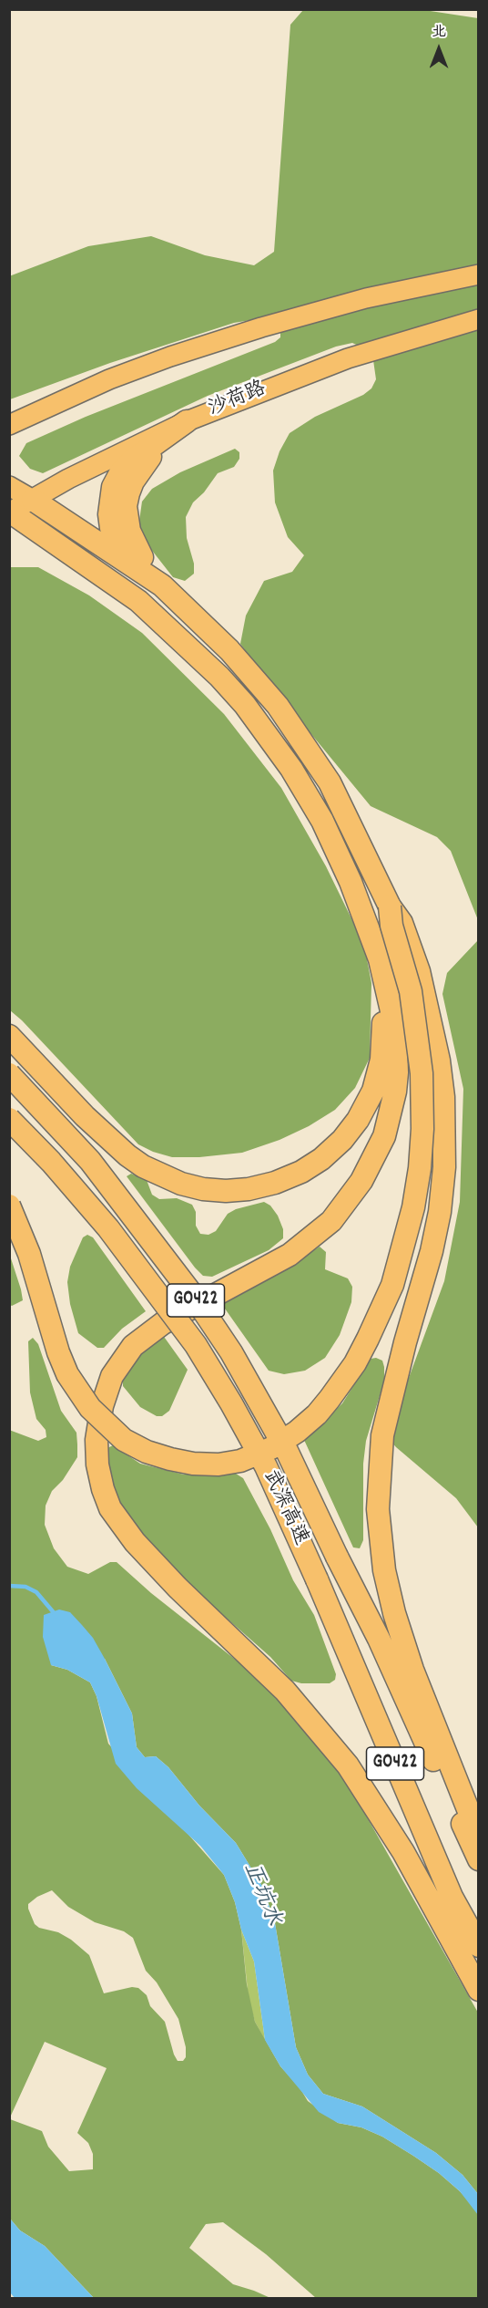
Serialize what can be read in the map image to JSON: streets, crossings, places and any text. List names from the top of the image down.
{
  "streets": {
    "highway": ["G0422", "武深高速"],
    "main road": ["沙荷路"]
  },
  "water": ["正坑水"],
  "north": "top"
}
